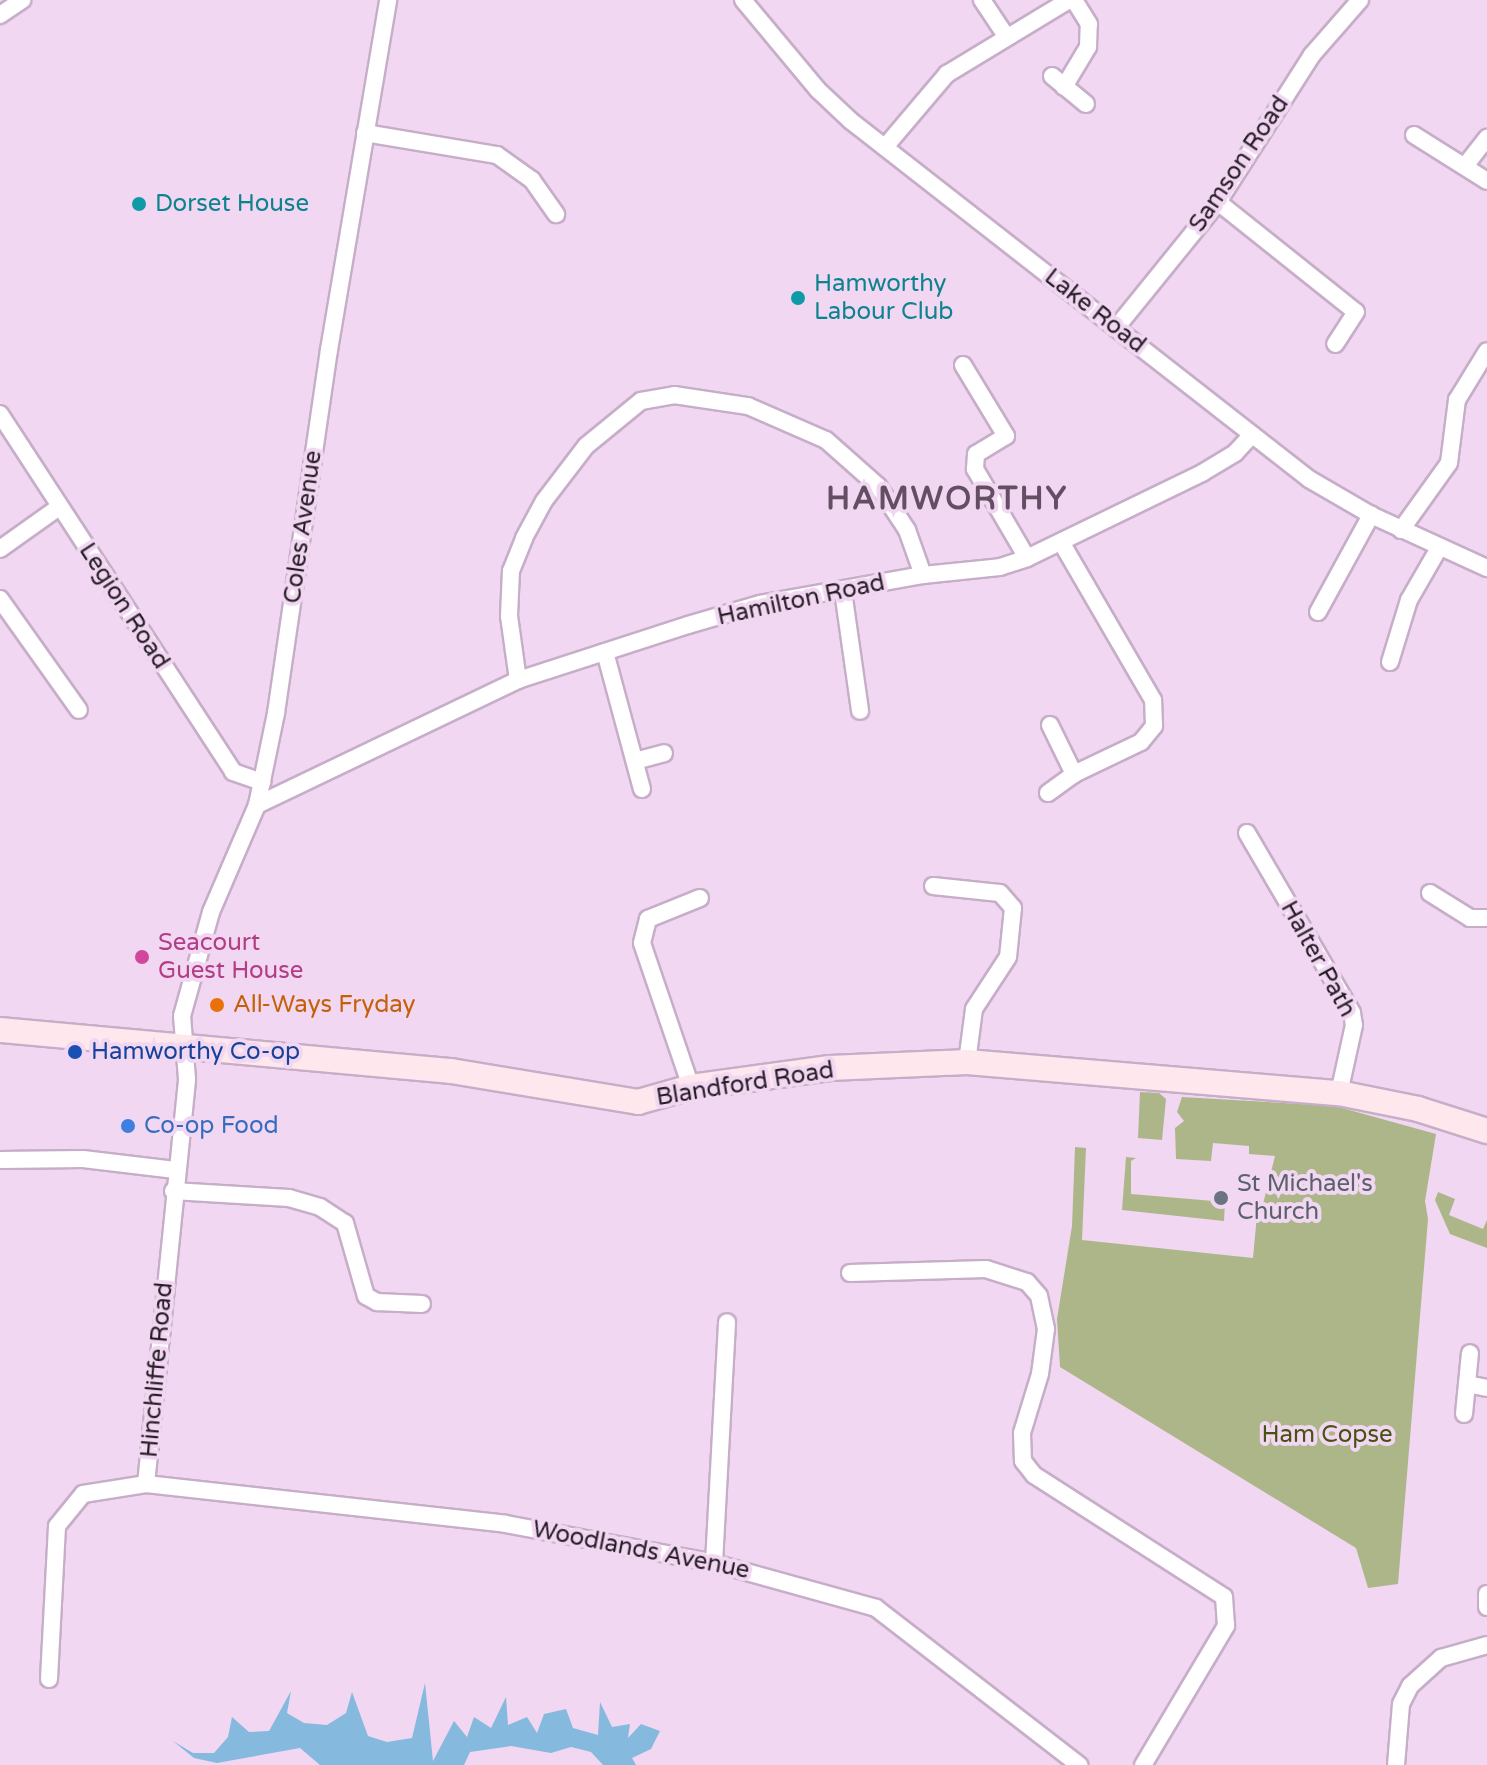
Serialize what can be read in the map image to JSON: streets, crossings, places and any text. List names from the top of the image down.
{
  "streets": {
    "main road": ["Blandford Road"],
    "street": [
      "Samson Road",
      "Lake Road",
      "Coles Avenue",
      "Hamilton Road",
      "Legion Road",
      "Halter Path",
      "Hinchliffe Road",
      "Woodlands Avenue"
    ]
  },
  "crossings": [
    ["Samson Road", "Lake Road"],
    ["Lake Road", "Hamilton Road"],
    ["Coles Avenue", "Hamilton Road"],
    ["Coles Avenue", "Legion Road"],
    ["Coles Avenue", "Blandford Road"],
    ["Coles Avenue", "Hinchliffe Road"],
    ["Halter Path", "Blandford Road"],
    ["Blandford Road", "Hinchliffe Road"],
    ["Hinchliffe Road", "Woodlands Avenue"]
  ],
  "districts": ["HAMWORTHY"],
  "parks": ["Ham Copse"],
  "places": [
    "Dorset House",
    "Hamworthy Labour Club",
    "Seacourt Guest House",
    "All-Ways Fryday",
    "Hamworthy Co-op",
    "Co-op Food",
    "St Michael's Church"
  ]
}
